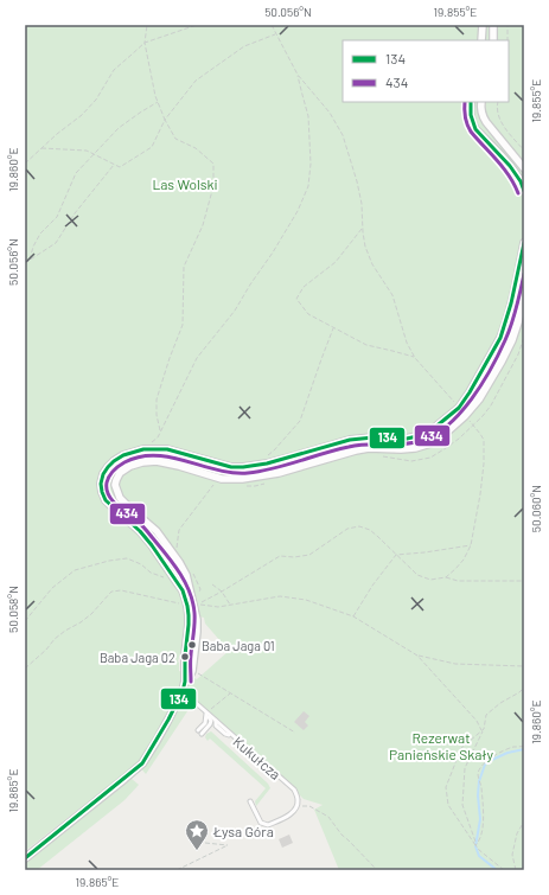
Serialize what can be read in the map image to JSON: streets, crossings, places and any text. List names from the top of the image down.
{
  "streets": {
    "lane": ["Kukułcza"]
  },
  "parks": ["Las Wolski", "Rezerwat Panieńskie Skały"],
  "places": {
    "other": ["Baba Jaga 01", "Baba Jaga 02"],
    "place": ["Łysa Góra"]
  },
  "lines": ["transit line 134", "transit line 434"],
  "legend": ["134", "434"],
  "coordinates": [
    "50.056°N",
    "19.855°E",
    "19.860°E",
    "50.060°N",
    "50.058°N",
    "19.865°E"
  ]
}
